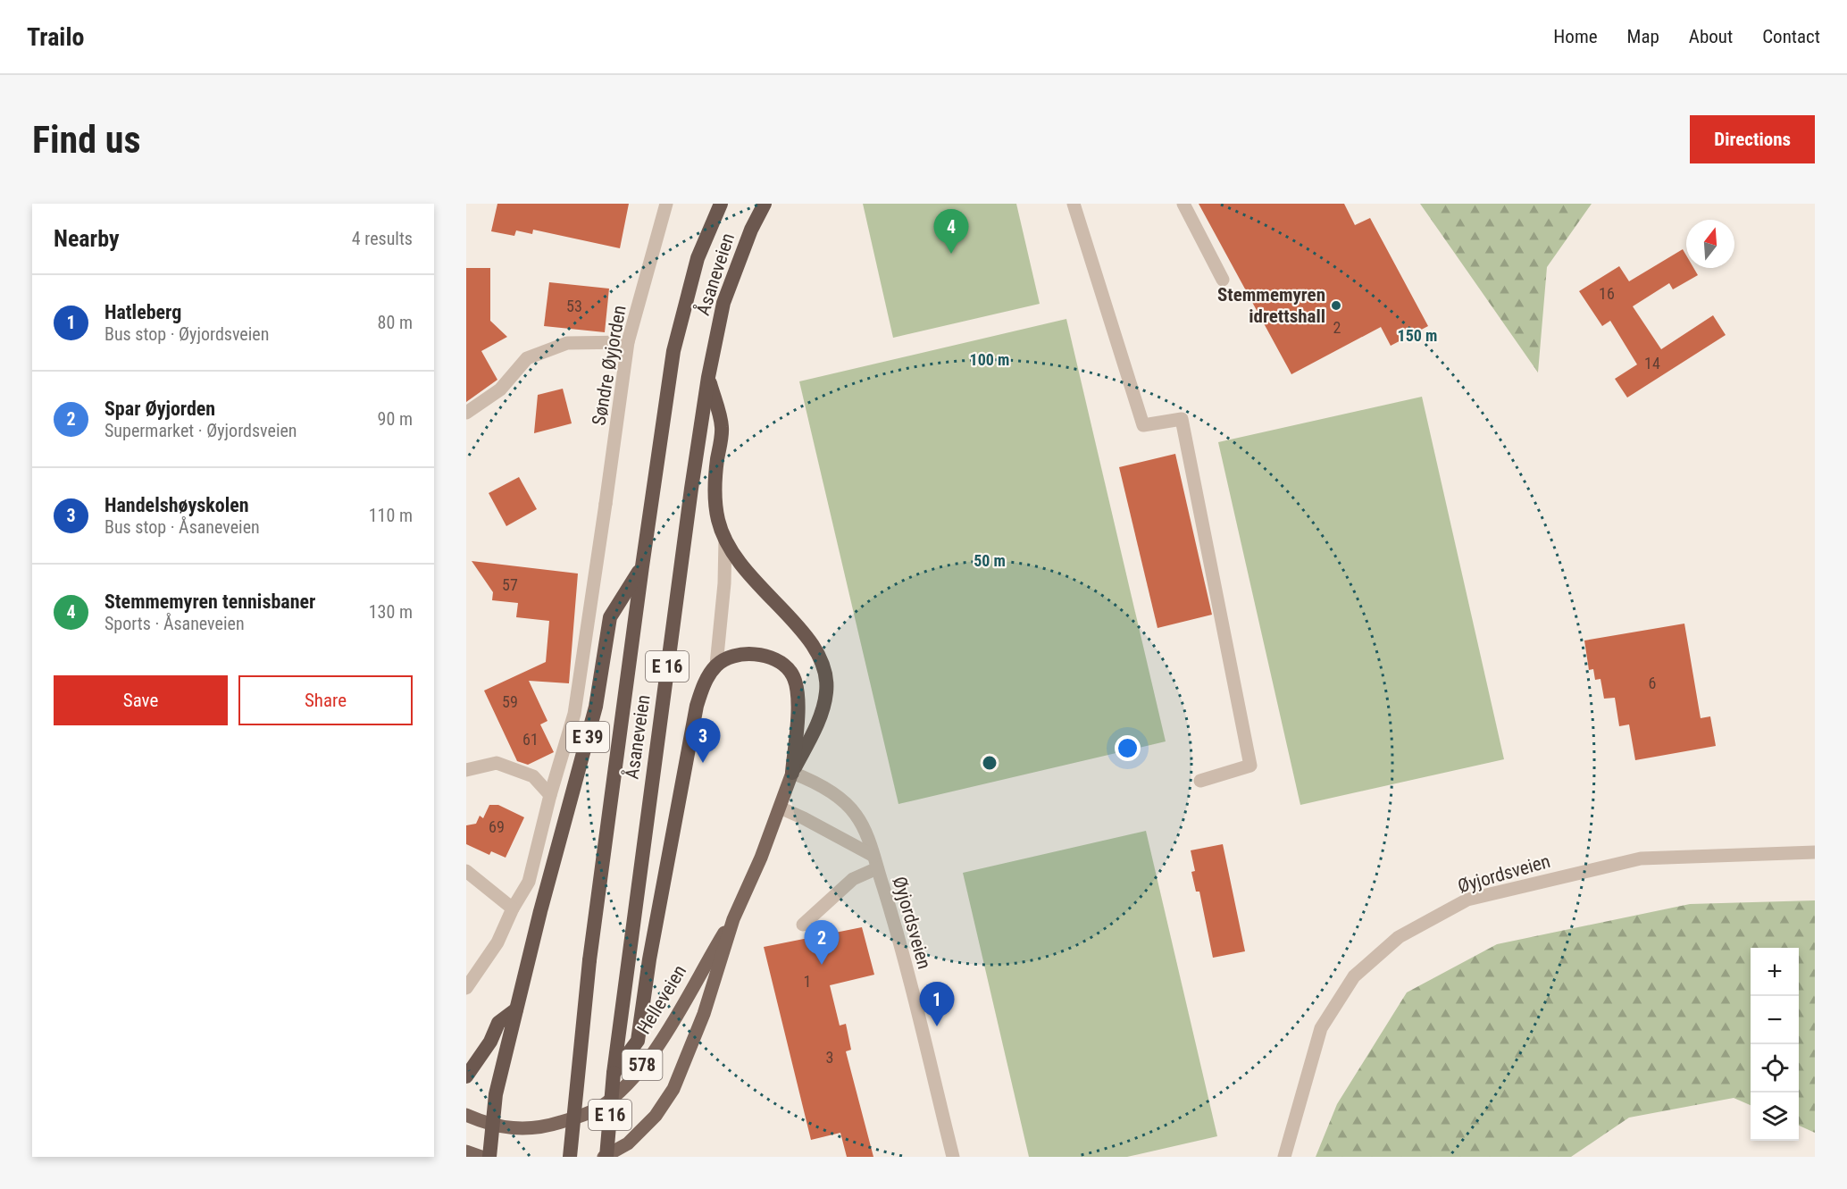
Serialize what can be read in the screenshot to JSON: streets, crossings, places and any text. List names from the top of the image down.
{
  "streets": {
    "highway": ["Åsaneveien", "E 16", "E 39"],
    "main road": ["Helleveien", "578"],
    "street": ["Søndre Øyjorden", "Øyjordsveien"]
  },
  "crossings": [
    ["Åsaneveien", "E 39"],
    ["Åsaneveien", "Helleveien"],
    ["E 39", "Helleveien"],
    ["Øyjordsveien", "Helleveien"]
  ],
  "places": ["Stemmemyren idrettshall"],
  "house_numbers": [
    "16",
    "53",
    "2",
    "14",
    "57",
    "6",
    "59",
    "61",
    "69",
    "1",
    "3"
  ],
  "north": "top",
  "page": {
    "header": "Trailo",
    "nav": [
      "Home",
      "Map",
      "About",
      "Contact"
    ],
    "buttons": [
      "Directions",
      ["Save", "Share"]
    ],
    "title": "Find us",
    "heading": ["Nearby", "4 results"],
    "pins": [
      "4",
      "3",
      "2",
      "1"
    ],
    "list": [
      {
        "mark": "1",
        "name": "Hatleberg",
        "note": "Bus stop · Øyjordsveien",
        "value": "80 m"
      },
      {
        "mark": "2",
        "name": "Spar Øyjorden",
        "note": "Supermarket · Øyjordsveien",
        "value": "90 m"
      },
      {
        "mark": "3",
        "name": "Handelshøyskolen",
        "note": "Bus stop · Åsaneveien",
        "value": "110 m"
      },
      {
        "mark": "4",
        "name": "Stemmemyren tennisbaner",
        "note": "Sports · Åsaneveien",
        "value": "130 m"
      }
    ],
    "map_buttons": ["+", "−"]
  },
  "rings": ["150 m", "100 m", "50 m"]
}
